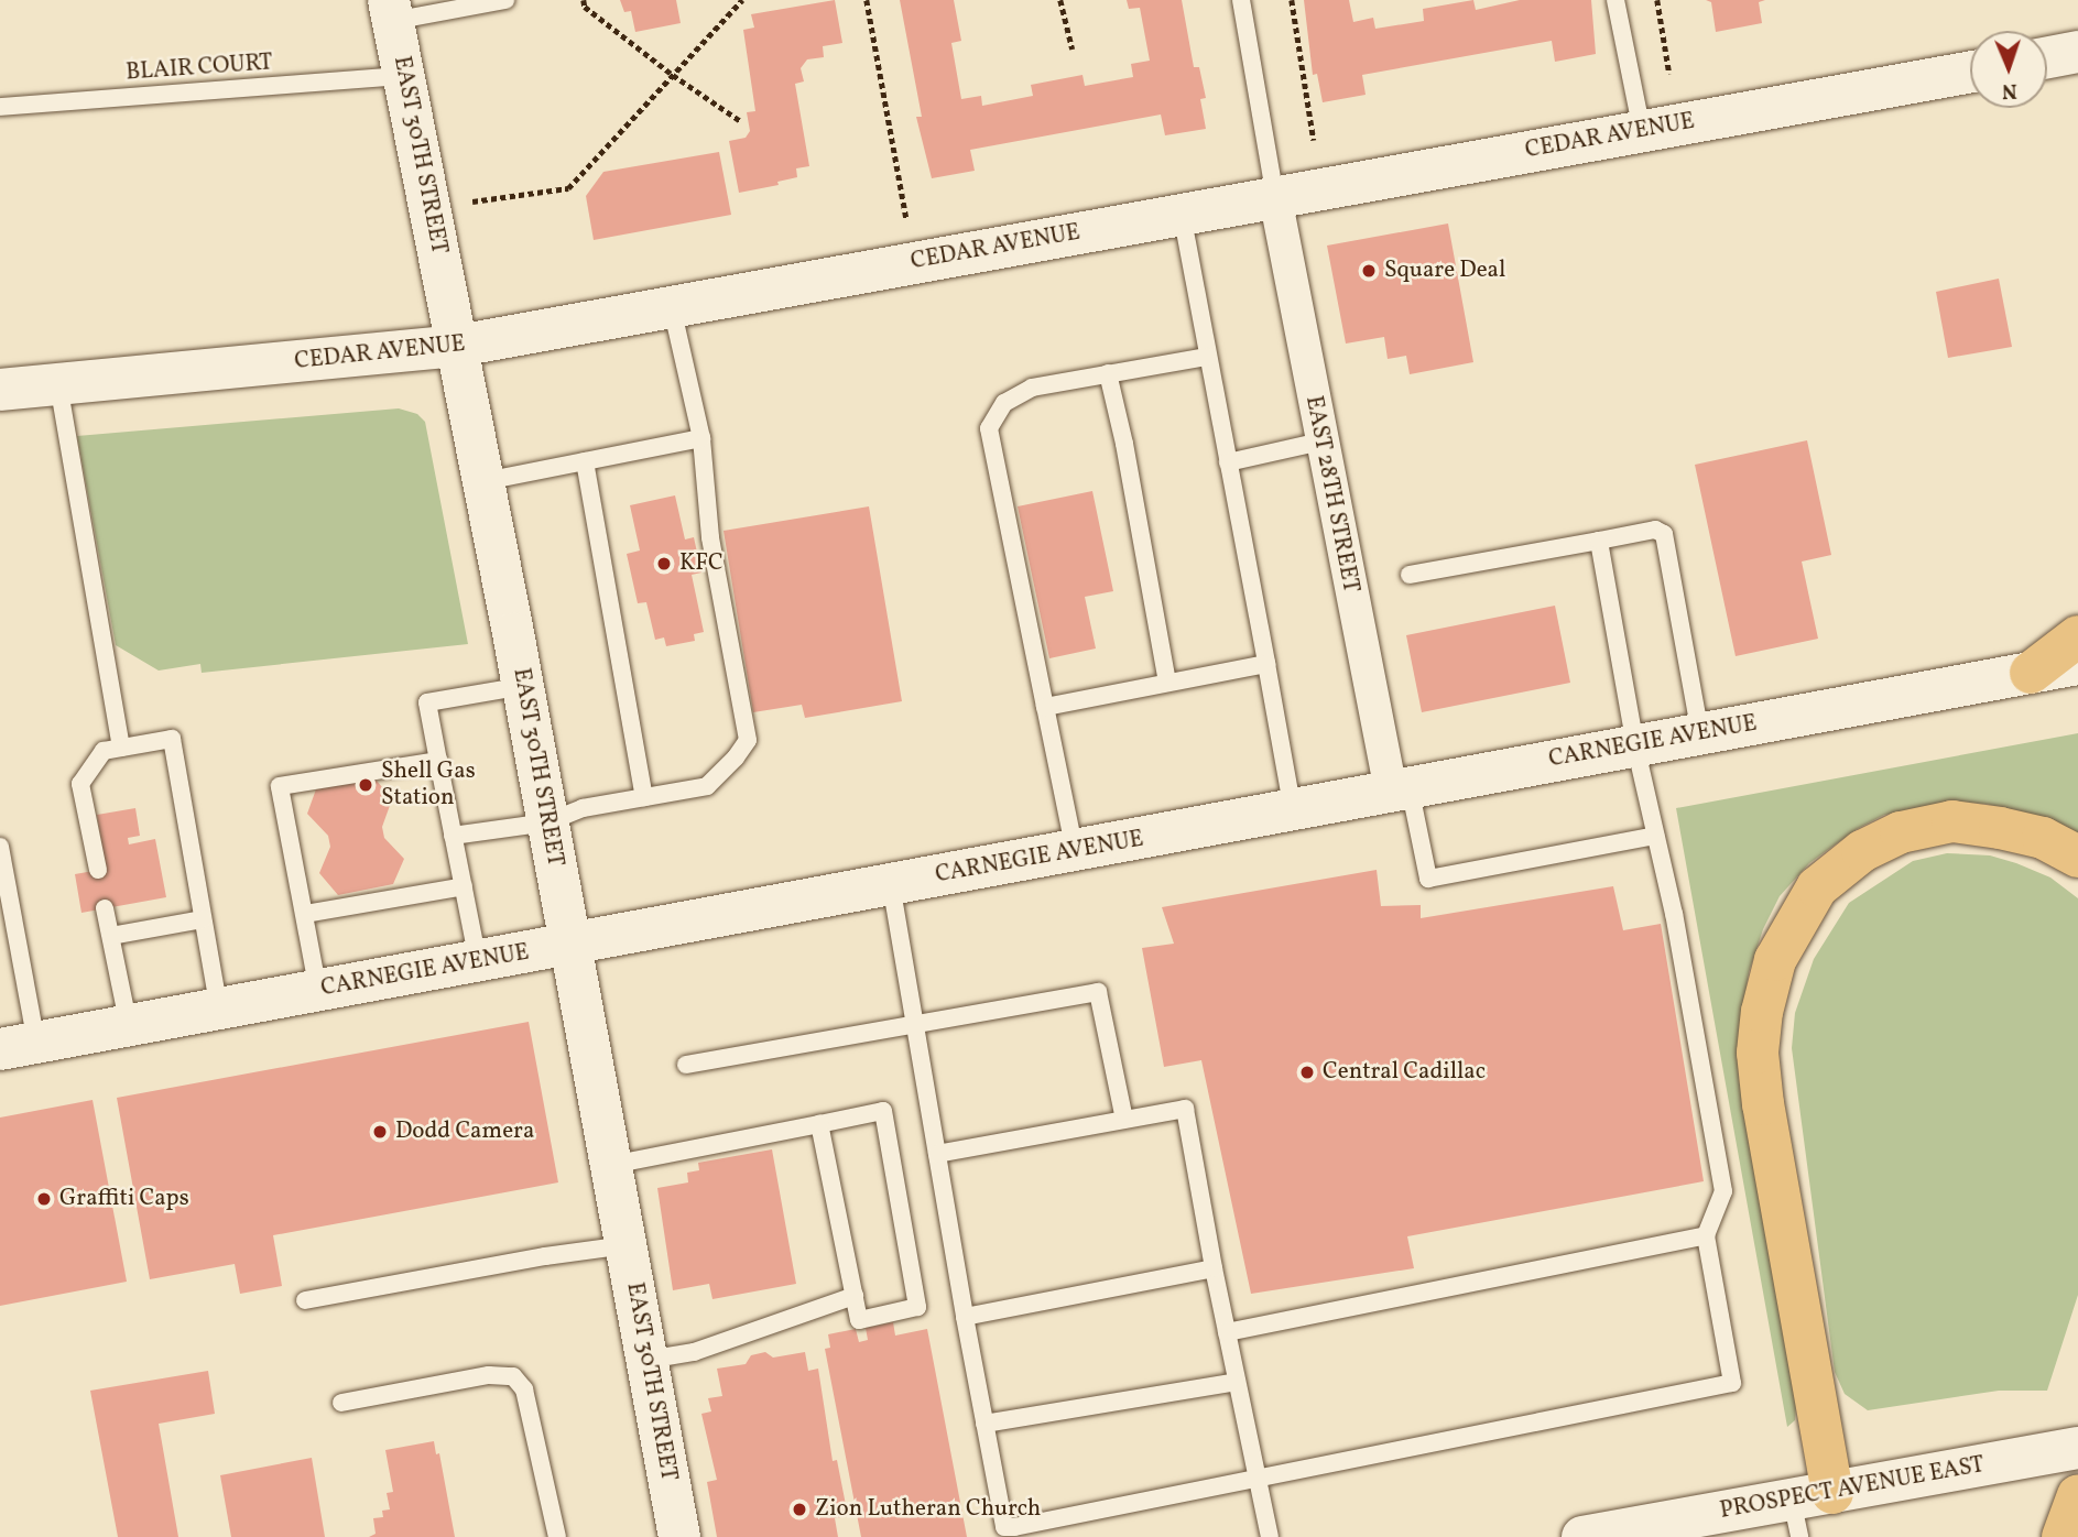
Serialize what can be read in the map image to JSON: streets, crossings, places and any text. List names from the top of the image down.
{
  "streets": {
    "main road": [
      "CEDAR AVENUE",
      "EAST 30TH STREET",
      "CARNEGIE AVENUE",
      "PROSPECT AVENUE EAST"
    ],
    "street": ["EAST 28TH STREET"],
    "lane": ["BLAIR COURT"]
  },
  "crossings": [
    ["BLAIR COURT", "EAST 30TH STREET"],
    ["CEDAR AVENUE", "EAST 30TH STREET"],
    ["CEDAR AVENUE", "EAST 28TH STREET"],
    ["EAST 30TH STREET", "CARNEGIE AVENUE"],
    ["EAST 28TH STREET", "CARNEGIE AVENUE"]
  ],
  "places": [
    "Square Deal",
    "KFC",
    "Shell Gas Station",
    "Central Cadillac",
    "Dodd Camera",
    "Graffiti Caps",
    "Zion Lutheran Church"
  ],
  "north": "bottom"
}
